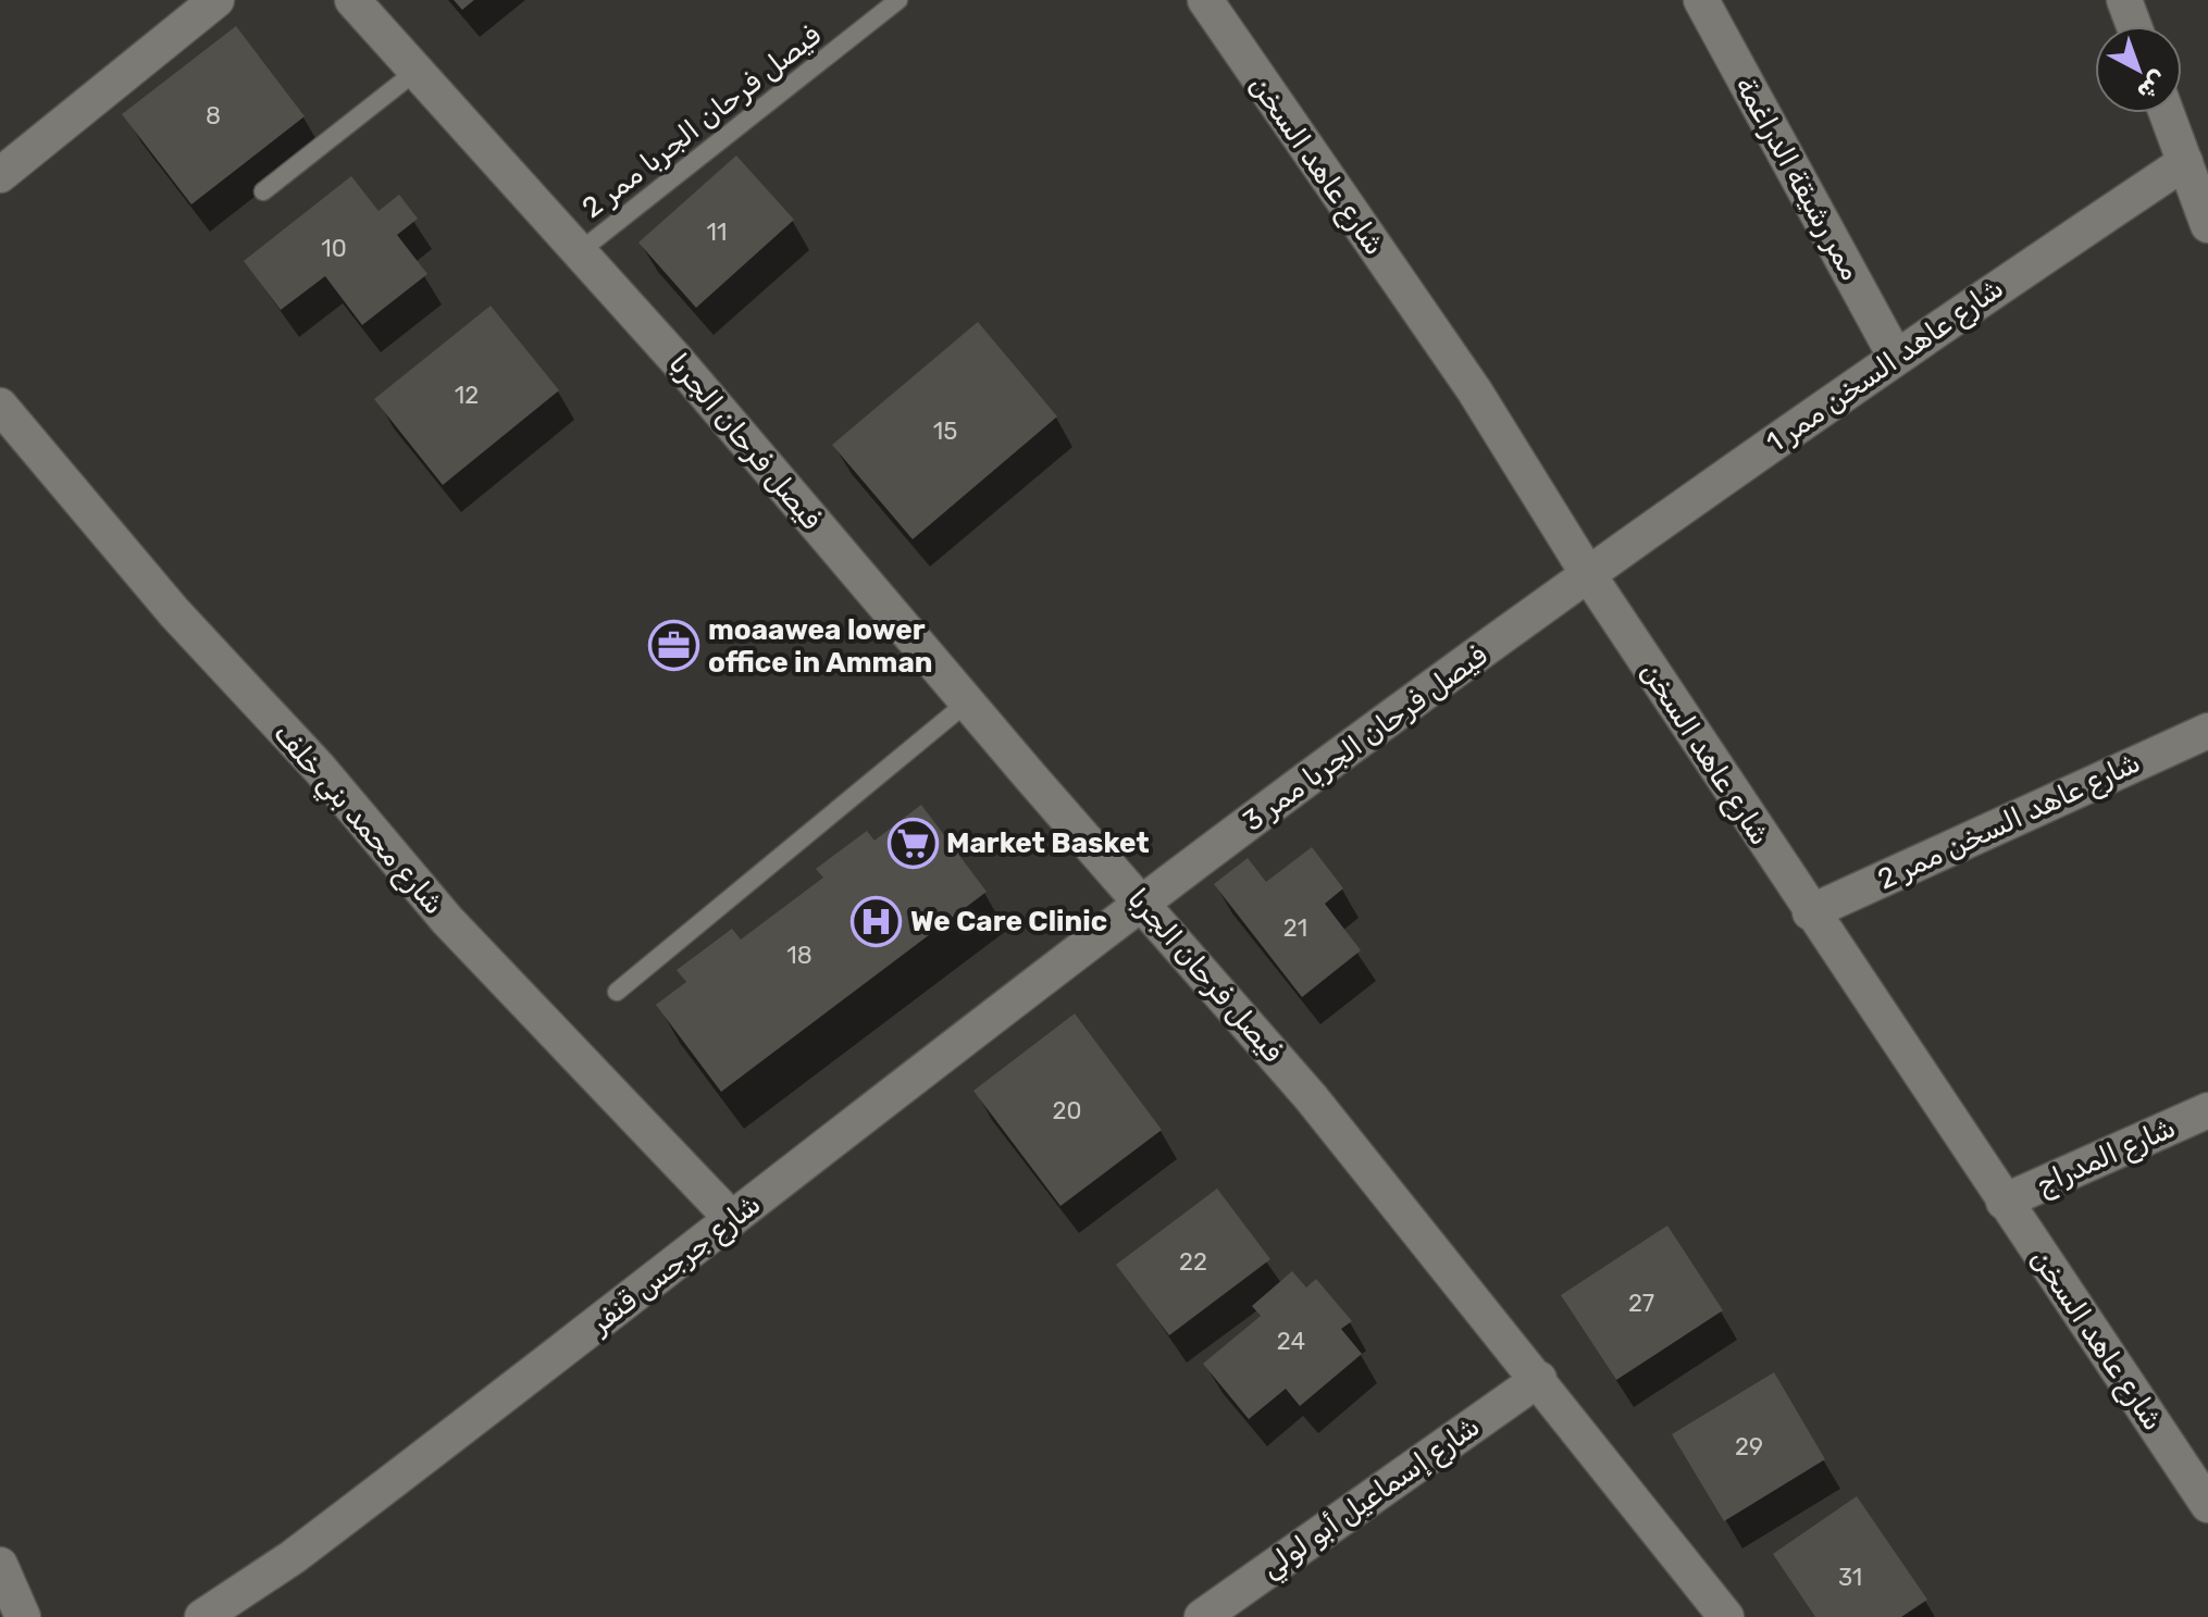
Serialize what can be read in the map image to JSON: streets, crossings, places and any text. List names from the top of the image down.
{
  "streets": {
    "street": [
      "شارع عاهد السخن",
      "ممر رشيقة الدراغمة",
      "شارع عاهد السخن ممر 1",
      "فيصل فرحان الجربا",
      "فيصل فرحان الجربا ممر 3",
      "شارع محمد بني خلف",
      "شارع عاهد السخن ممر 2",
      "شارع المدراج",
      "شارع جرجس قنفر",
      "شارع إسماعيل أبو لولي"
    ],
    "lane": ["فيصل فرحان الجربا ممر 2"]
  },
  "crossings": [
    ["فيصل فرحان الجربا ممر 2", "فيصل فرحان الجربا"],
    ["شارع عاهد السخن", "شارع عاهد السخن ممر 1"],
    ["شارع عاهد السخن", "فيصل فرحان الجربا ممر 3"],
    ["شارع عاهد السخن", "شارع عاهد السخن ممر 2"],
    ["شارع عاهد السخن", "شارع المدراج"],
    ["ممر رشيقة الدراغمة", "شارع عاهد السخن ممر 1"],
    ["شارع عاهد السخن ممر 1", "فيصل فرحان الجربا ممر 3"],
    ["فيصل فرحان الجربا", "فيصل فرحان الجربا ممر 3"],
    ["فيصل فرحان الجربا", "شارع جرجس قنفر"],
    ["فيصل فرحان الجربا", "شارع إسماعيل أبو لولي"],
    ["فيصل فرحان الجربا ممر 3", "شارع جرجس قنفر"],
    ["شارع محمد بني خلف", "شارع جرجس قنفر"]
  ],
  "places": {
    "office": ["moaawea lower office in Amman"],
    "supermarket": ["Market Basket"],
    "hospital": ["We Care Clinic"]
  },
  "house_numbers": [
    "8",
    "11",
    "10",
    "12",
    "15",
    "21",
    "18",
    "20",
    "22",
    "27",
    "24",
    "29",
    "31"
  ],
  "north": "bottom right"
}
